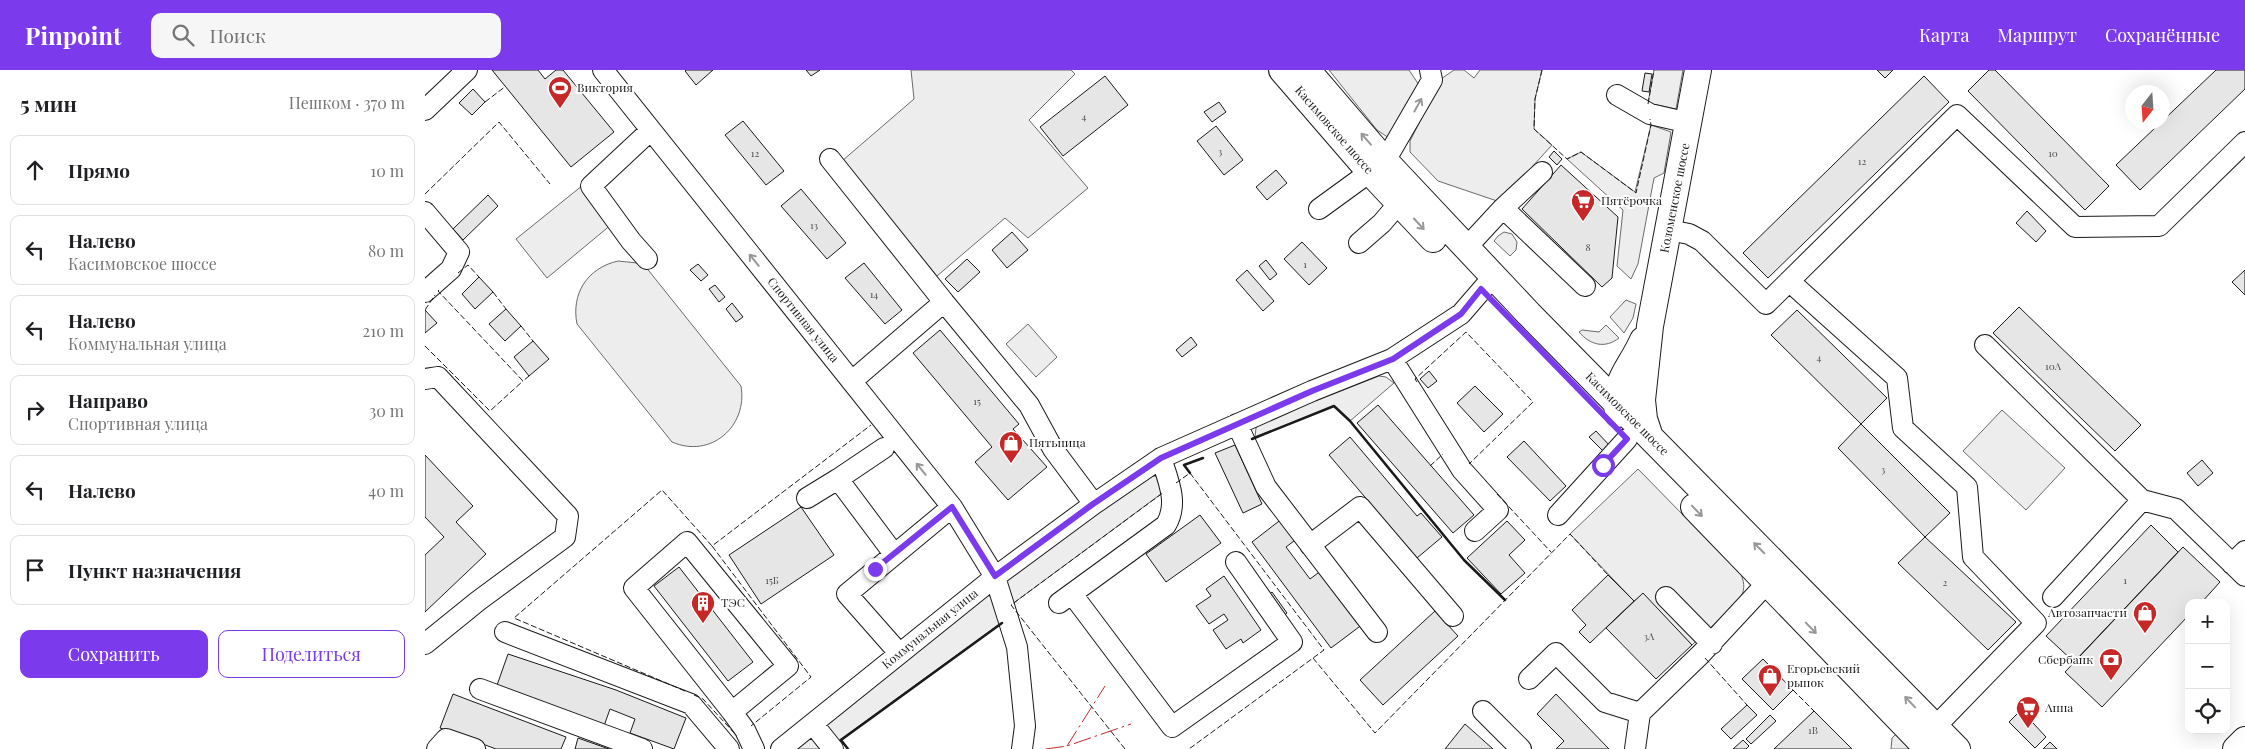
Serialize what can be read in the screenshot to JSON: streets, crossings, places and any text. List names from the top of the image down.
{
  "streets": {
    "main road": ["Касимовское шоссе", "Коломенское шоссе"],
    "street": ["Спортивная улица", "Коммунальная улица"]
  },
  "crossings": [
    ["Касимовское шоссе", "Коломенское шоссе"],
    ["Касимовское шоссе", "Коммунальная улица"],
    ["Спортивная улица", "Коммунальная улица"]
  ],
  "places": {
    "sports": ["Виктория"],
    "supermarket": ["Пятёрочка", "Анна"],
    "shop": ["Пятьница", "Автозапчасти", "Егорьевский рынок"],
    "building": ["ТЭС"],
    "bank": ["Сбербанк"]
  },
  "house_numbers": [
    "4",
    "3",
    "12",
    "10",
    "12",
    "13",
    "8",
    "1",
    "14",
    "4",
    "10А",
    "15",
    "3",
    "15Б",
    "1",
    "2",
    "3А",
    "1В"
  ],
  "north": "bottom",
  "page": {
    "header": "Pinpoint",
    "search": "Поиск",
    "nav": ["Карта", "Маршрут", "Сохранённые"],
    "heading": ["5 мин", "Пешком · 370 m"],
    "list": [
      ["Прямо", "10 m"],
      ["Налево", "Касимовское шоссе", "80 m"],
      ["Налево", "Коммунальная улица", "210 m"],
      ["Направо", "Спортивная улица", "30 m"],
      ["Налево", "40 m"],
      "Пункт назначения"
    ],
    "map_buttons": ["+", "−"],
    "buttons": ["Сохранить", "Поделиться"]
  }
}
